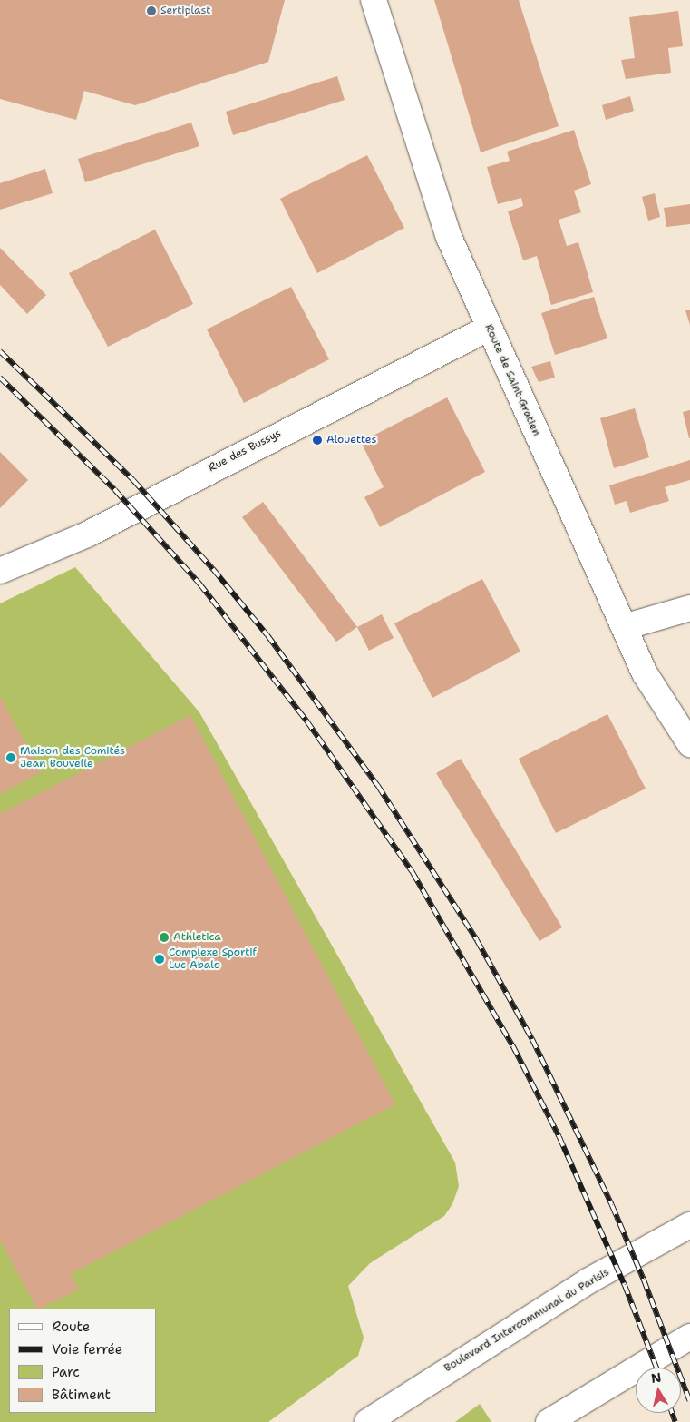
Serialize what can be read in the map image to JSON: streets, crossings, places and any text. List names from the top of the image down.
{
  "streets": {
    "main road": ["Route de Saint-Gratien", "Rue des Bussys", "Boulevard Intercommunal du Parisis"]
  },
  "crossings": [
    ["Route de Saint-Gratien", "Rue des Bussys"]
  ],
  "places": [
    "Sertiplast",
    "Alouettes",
    "Maison des Comités Jean Bouvelle",
    "Athletica",
    "Complexe Sportif Luc Abalo"
  ],
  "legend": [
    "Route",
    "Voie ferrée",
    "Parc",
    "Bâtiment"
  ],
  "north": "top"
}
